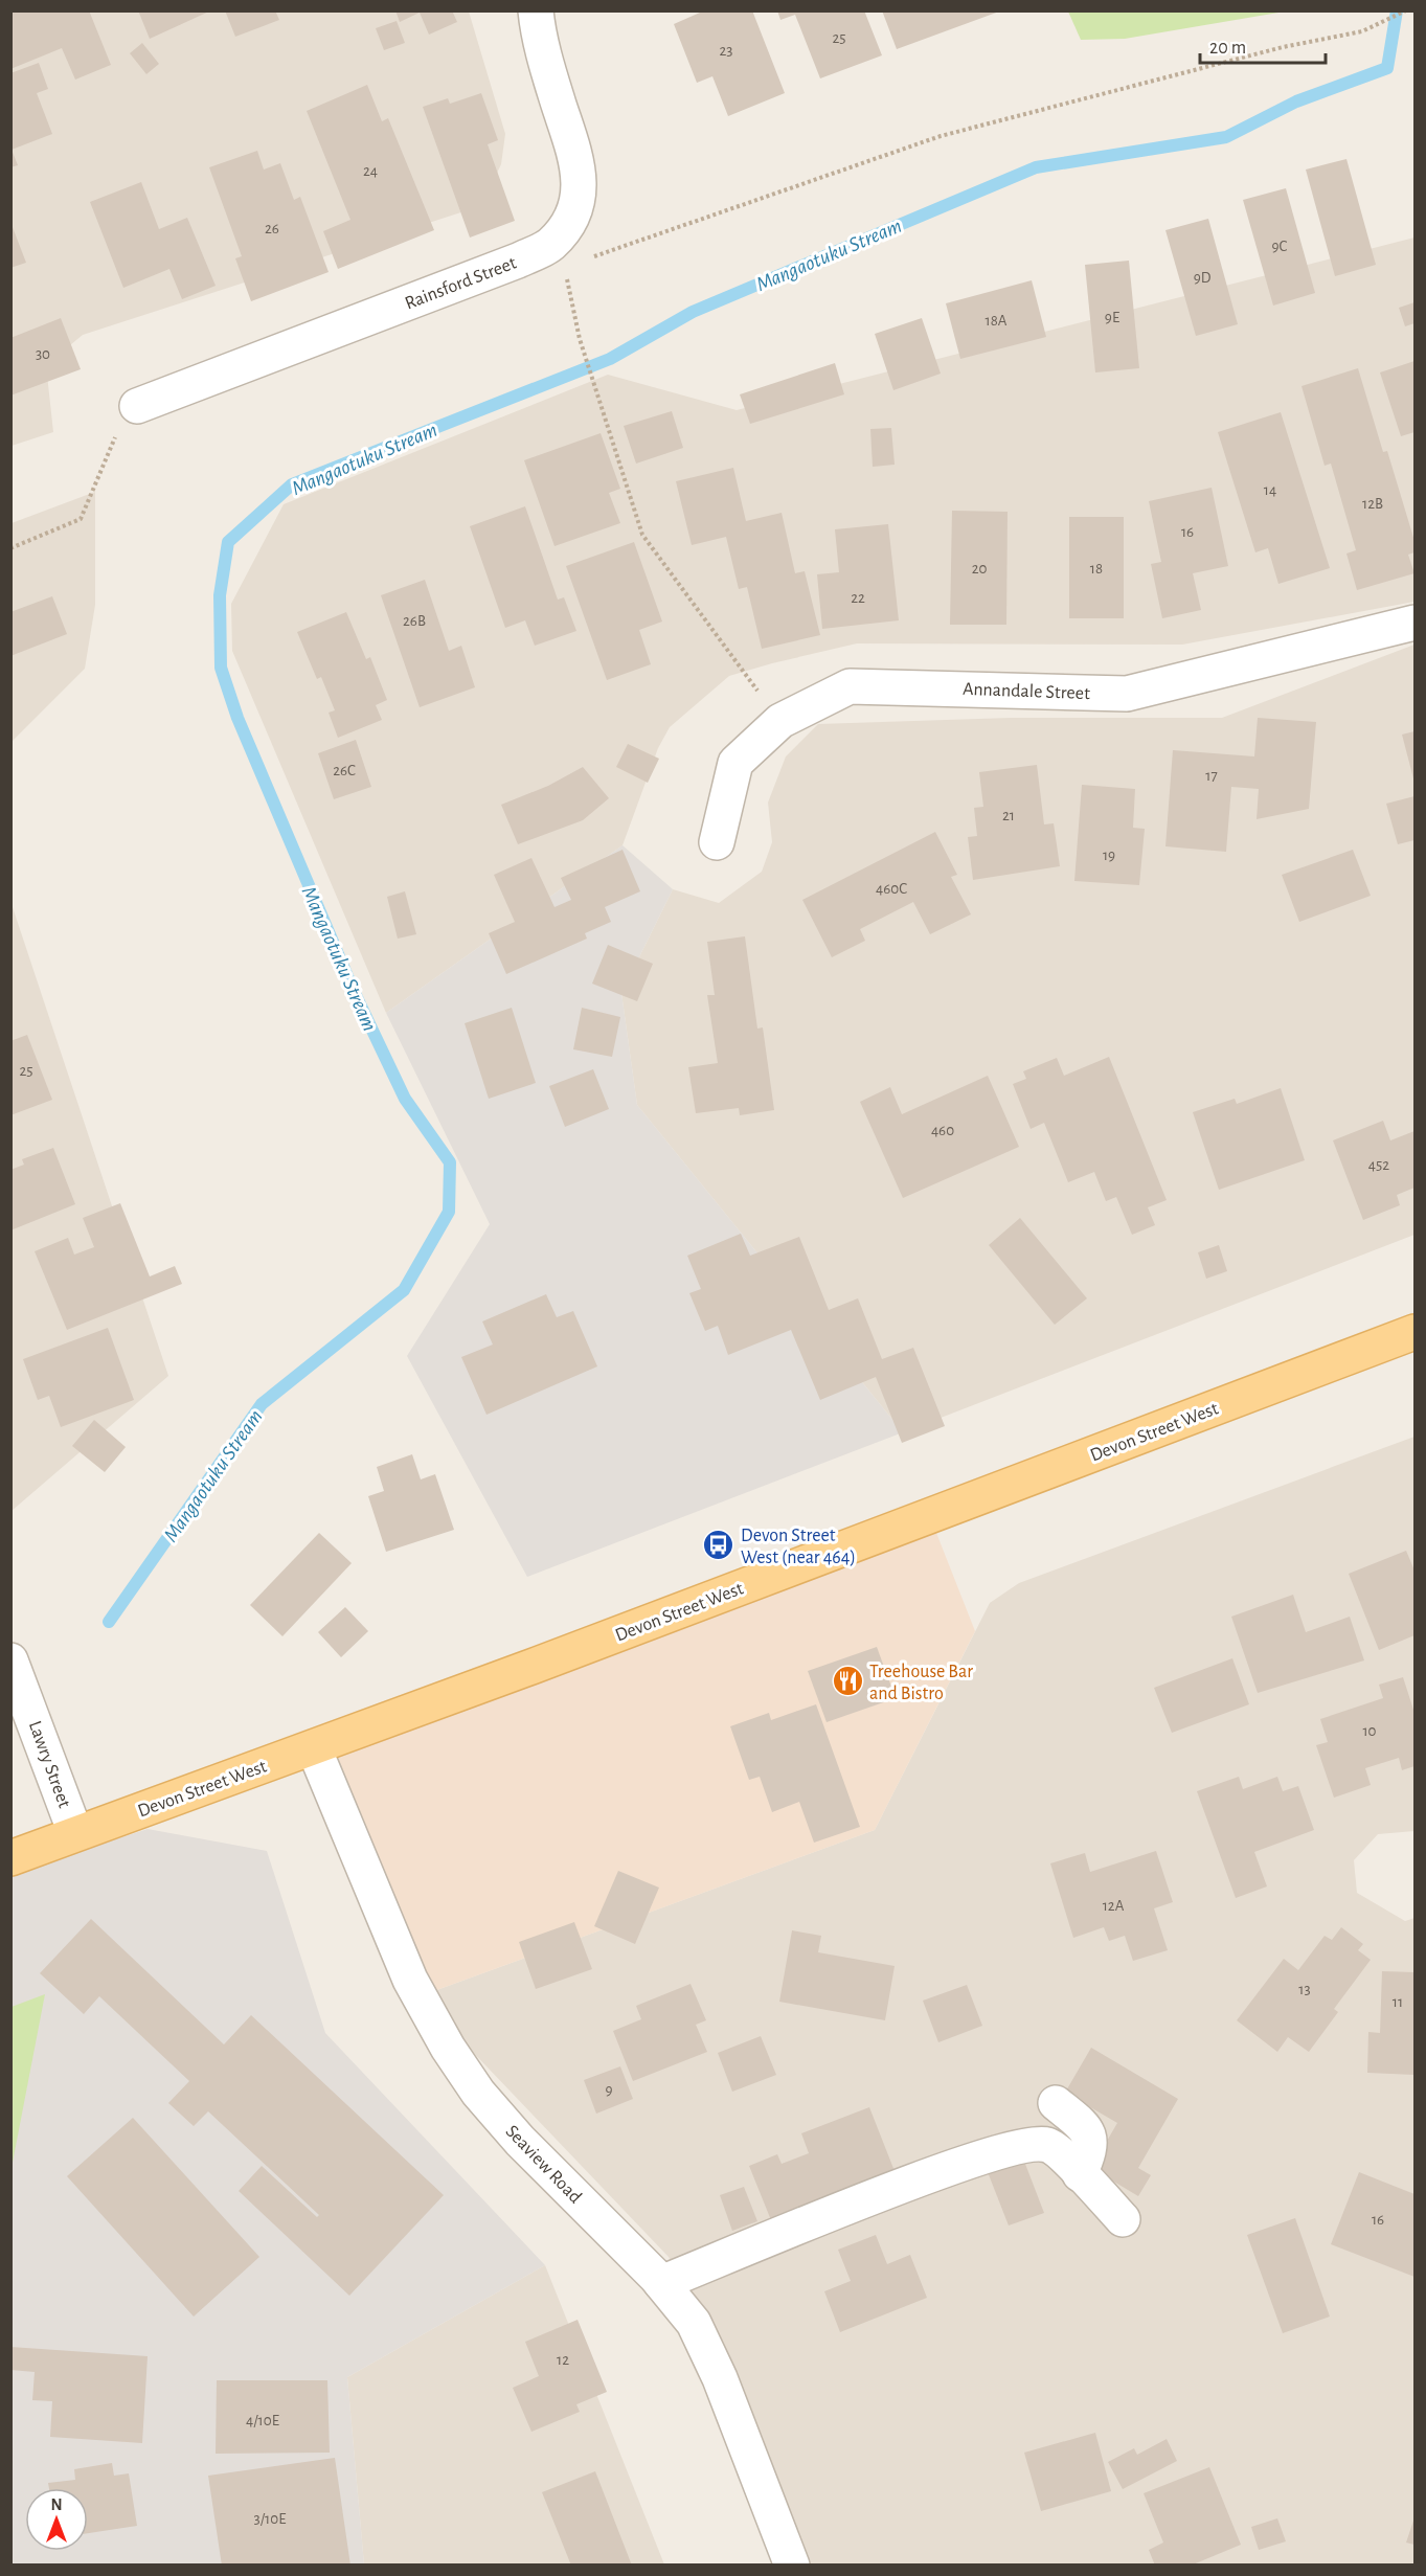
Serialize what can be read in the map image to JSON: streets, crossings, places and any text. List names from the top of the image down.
{
  "streets": {
    "main road": ["Devon Street West"],
    "street": [
      "Rainsford Street",
      "Annandale Street",
      "Lawry Street",
      "Seaview Road"
    ]
  },
  "crossings": [
    ["Devon Street West", "Lawry Street"],
    ["Devon Street West", "Seaview Road"]
  ],
  "water": ["Mangaotuku Stream"],
  "places": {
    "bus stop": ["Devon Street West (near 464)"],
    "restaurant": ["Treehouse Bar and Bistro"]
  },
  "house_numbers": [
    "25",
    "23",
    "24",
    "26",
    "9C",
    "9D",
    "9E",
    "18A",
    "30",
    "14",
    "12B",
    "16",
    "20",
    "18",
    "22",
    "26B",
    "26C",
    "17",
    "21",
    "19",
    "460C",
    "25",
    "460",
    "452",
    "10",
    "12A",
    "13",
    "11",
    "9",
    "16",
    "12",
    "4/10E",
    "3/10E"
  ],
  "scale_bar": "20 m",
  "north": "top"
}
